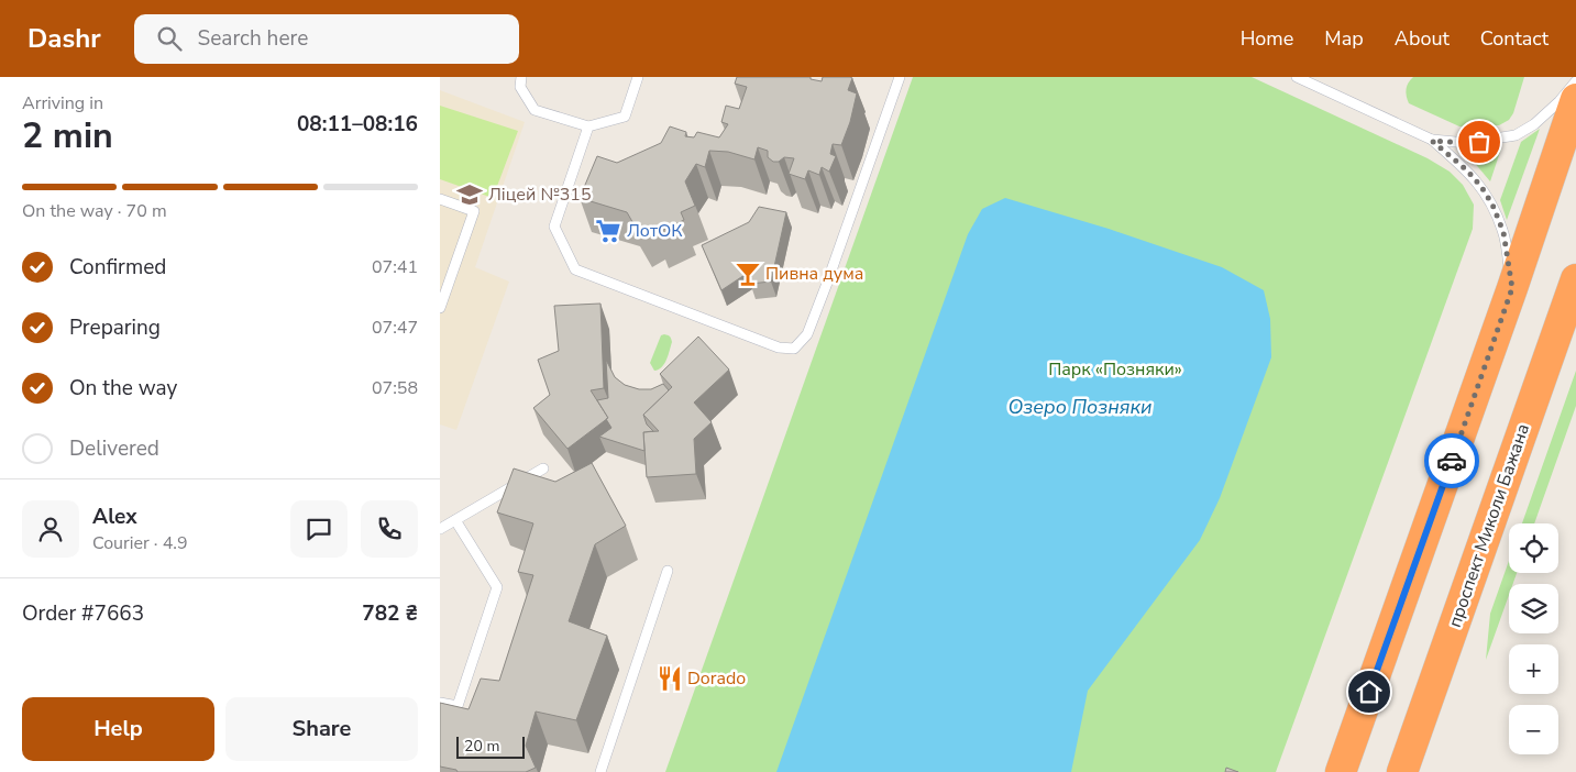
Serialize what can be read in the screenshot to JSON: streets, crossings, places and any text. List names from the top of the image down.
{
  "streets": {
    "highway": ["проспект Миколи Бажана"]
  },
  "water": ["Озеро Позняки"],
  "parks": ["Парк «Позняки»"],
  "places": {
    "school or university": ["Ліцей №315"],
    "supermarket": ["ЛотОК"],
    "bar": ["Пивна дума"],
    "restaurant": ["Dorado"]
  },
  "scale_bar": "20 m",
  "page": {
    "header": "Dashr",
    "search": "Search here",
    "nav": [
      "Home",
      "Map",
      "About",
      "Contact"
    ],
    "heading": ["2 min", "Arriving in", "08:11–08:16"],
    "panel": [
      "Alex",
      "Courier · 4.9",
      "Order #7663",
      "782 ₴"
    ],
    "bar": "On the way · 70 m",
    "list": [
      ["Confirmed", "07:41"],
      ["Preparing", "07:47"],
      ["On the way", "07:58"],
      "Delivered"
    ],
    "map_buttons": ["+", "−"],
    "buttons": ["Help", "Share"],
    "scale": "20 m"
  }
}
